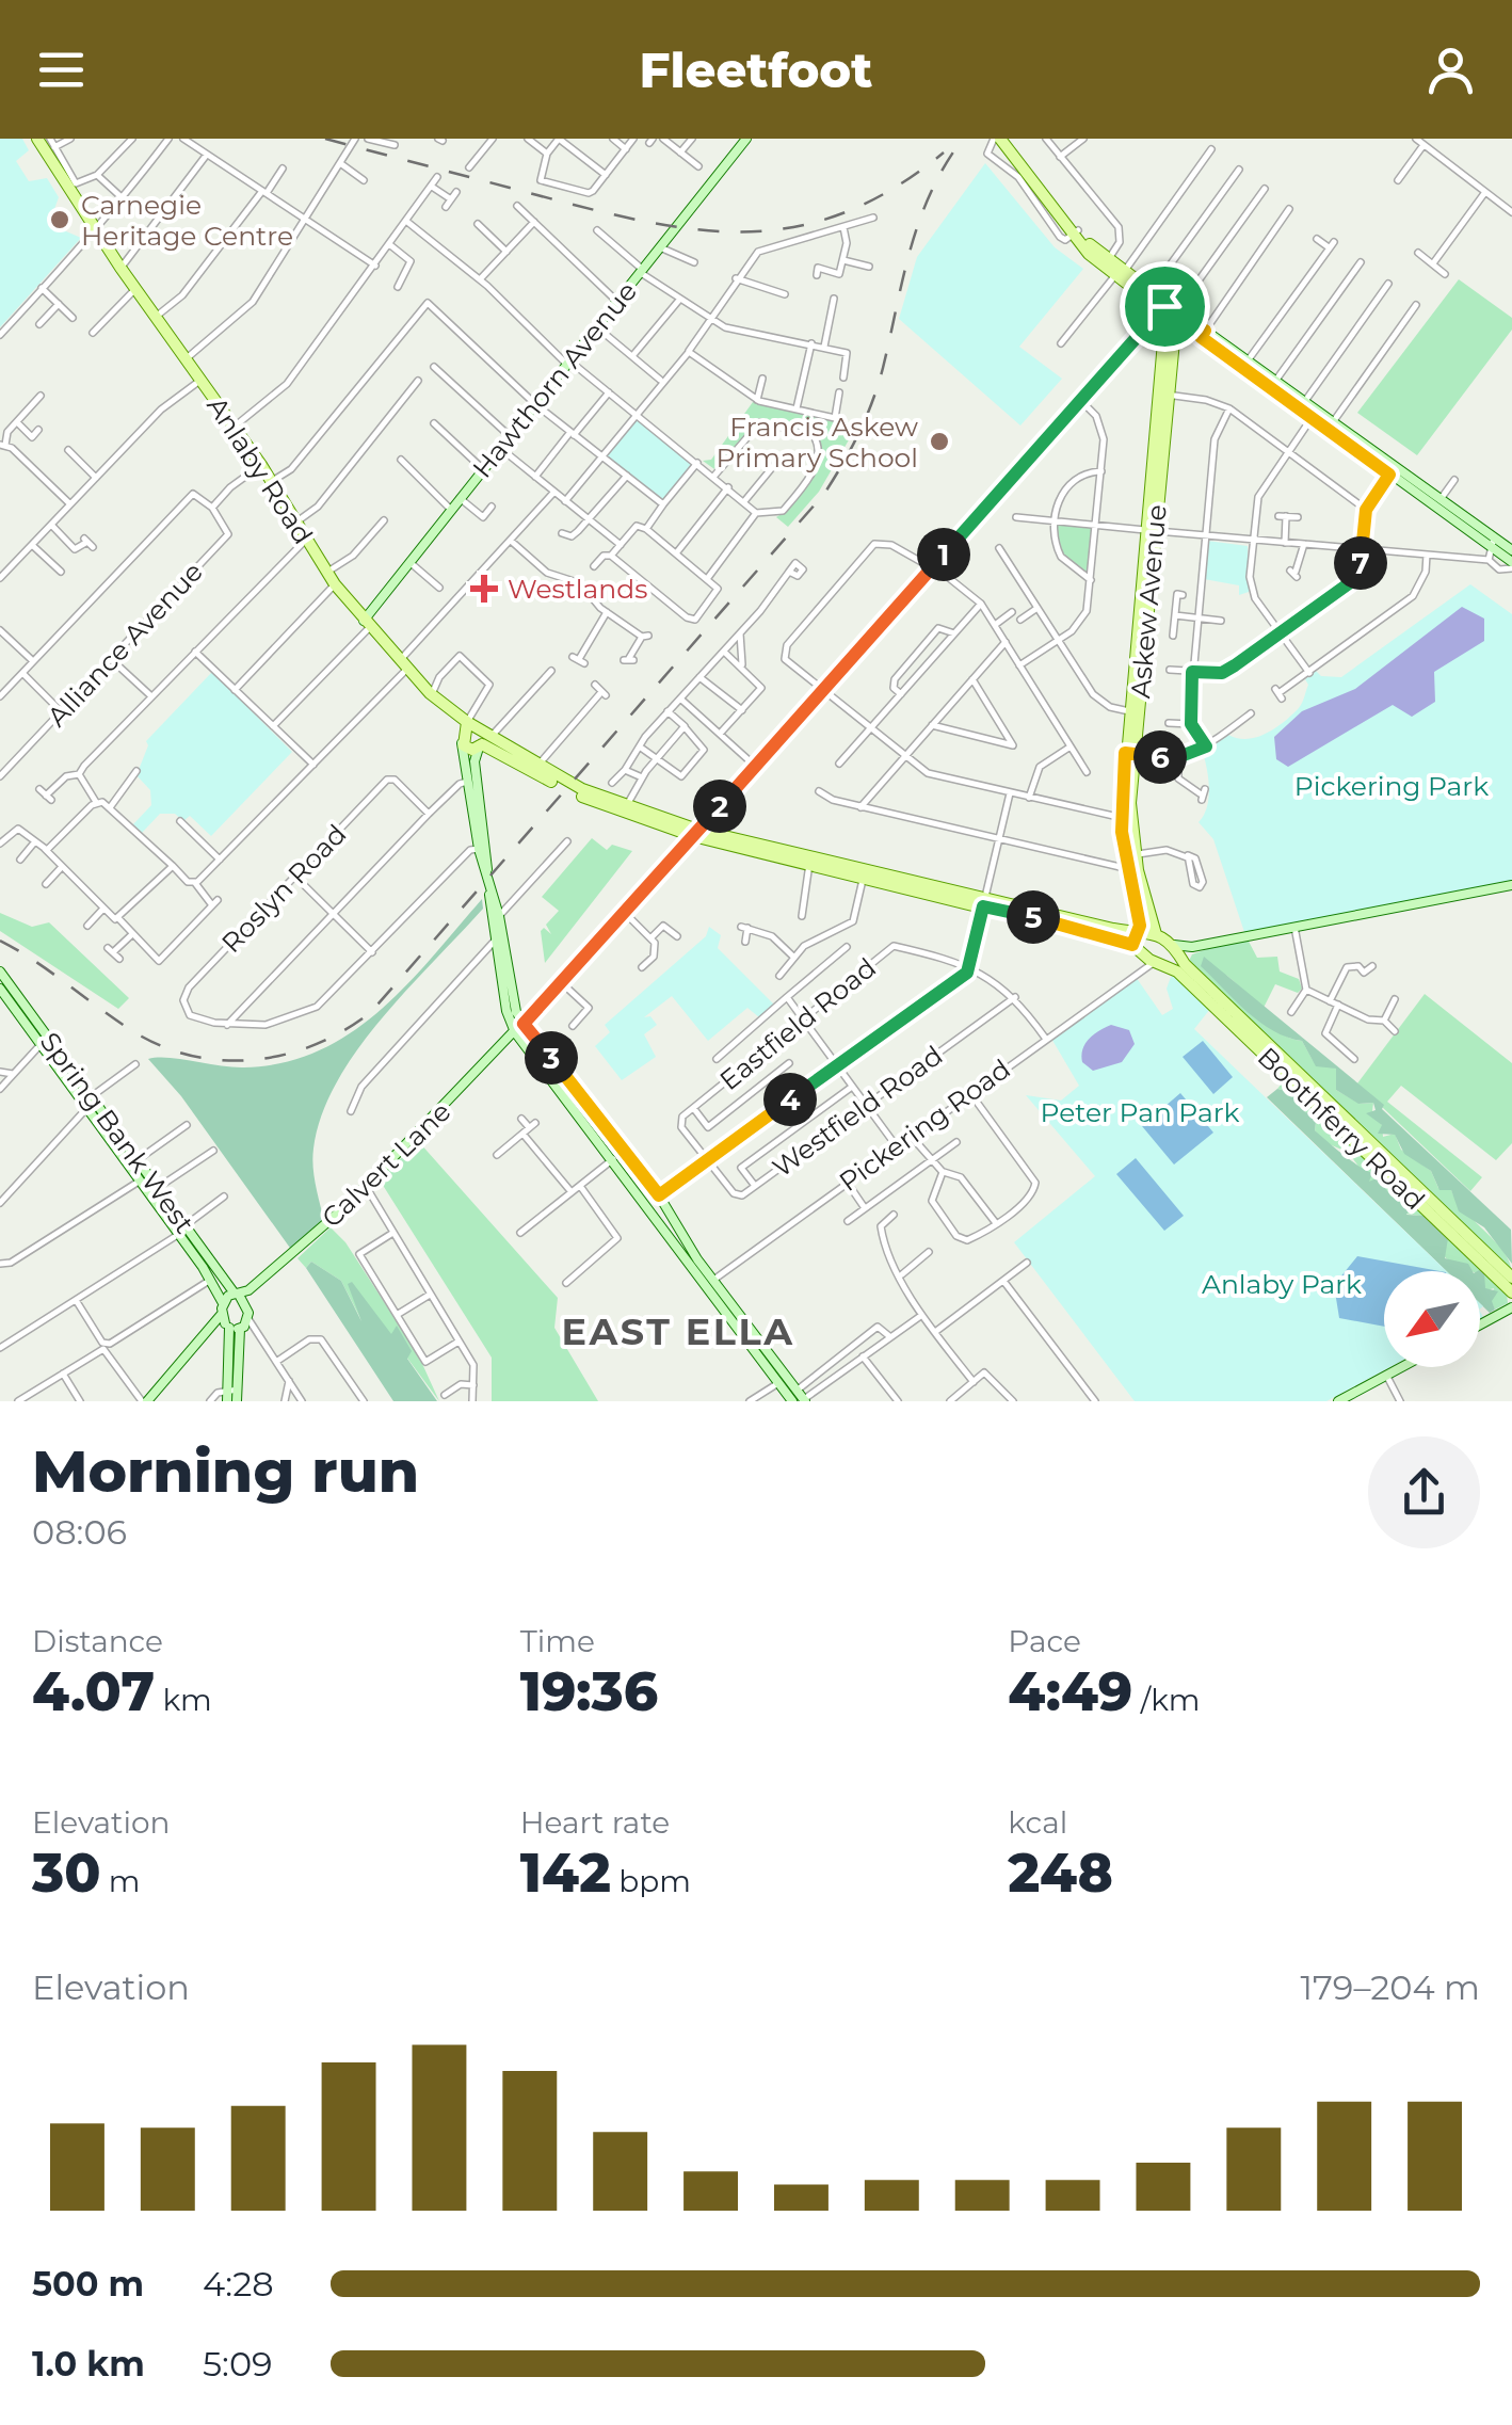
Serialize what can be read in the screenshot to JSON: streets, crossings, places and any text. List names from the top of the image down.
{
  "streets": {
    "main road": ["Anlaby Road", "Askew Avenue", "Boothferry Road"],
    "street": [
      "Hawthorn Avenue",
      "Alliance Avenue",
      "Roslyn Road",
      "Eastfield Road",
      "Westfield Road",
      "Pickering Road",
      "Spring Bank West",
      "Calvert Lane"
    ]
  },
  "crossings": [
    ["Hawthorn Avenue", "Anlaby Road"],
    ["Askew Avenue", "Boothferry Road"],
    ["Askew Avenue", "Calvert Lane"],
    ["Eastfield Road", "Westfield Road"],
    ["Spring Bank West", "Calvert Lane"]
  ],
  "districts": ["EAST ELLA"],
  "parks": ["Pickering Park", "Peter Pan Park", "Anlaby Park"],
  "places": {
    "other": ["Carnegie Heritage Centre", "Francis Askew Primary School"],
    "health": ["Westlands"]
  },
  "north": "bottom left",
  "page": {
    "header": "Fleetfoot",
    "pins": [
      "1",
      "7",
      "6",
      "2",
      "5",
      "3",
      "4"
    ],
    "heading": ["Morning run", "08:06"],
    "stats": [
      ["Distance", "4.07 km"],
      ["Time", "19:36"],
      ["Pace", "4:49 /km"],
      ["Elevation", "30 m"],
      ["Heart rate", "142 bpm"],
      ["kcal", "248"]
    ],
    "chart": ["Elevation", "179–204 m"],
    "list": [
      {
        "name": "500 m",
        "note": "4:28"
      },
      {
        "name": "1.0 km",
        "note": "5:09"
      }
    ]
  }
}
